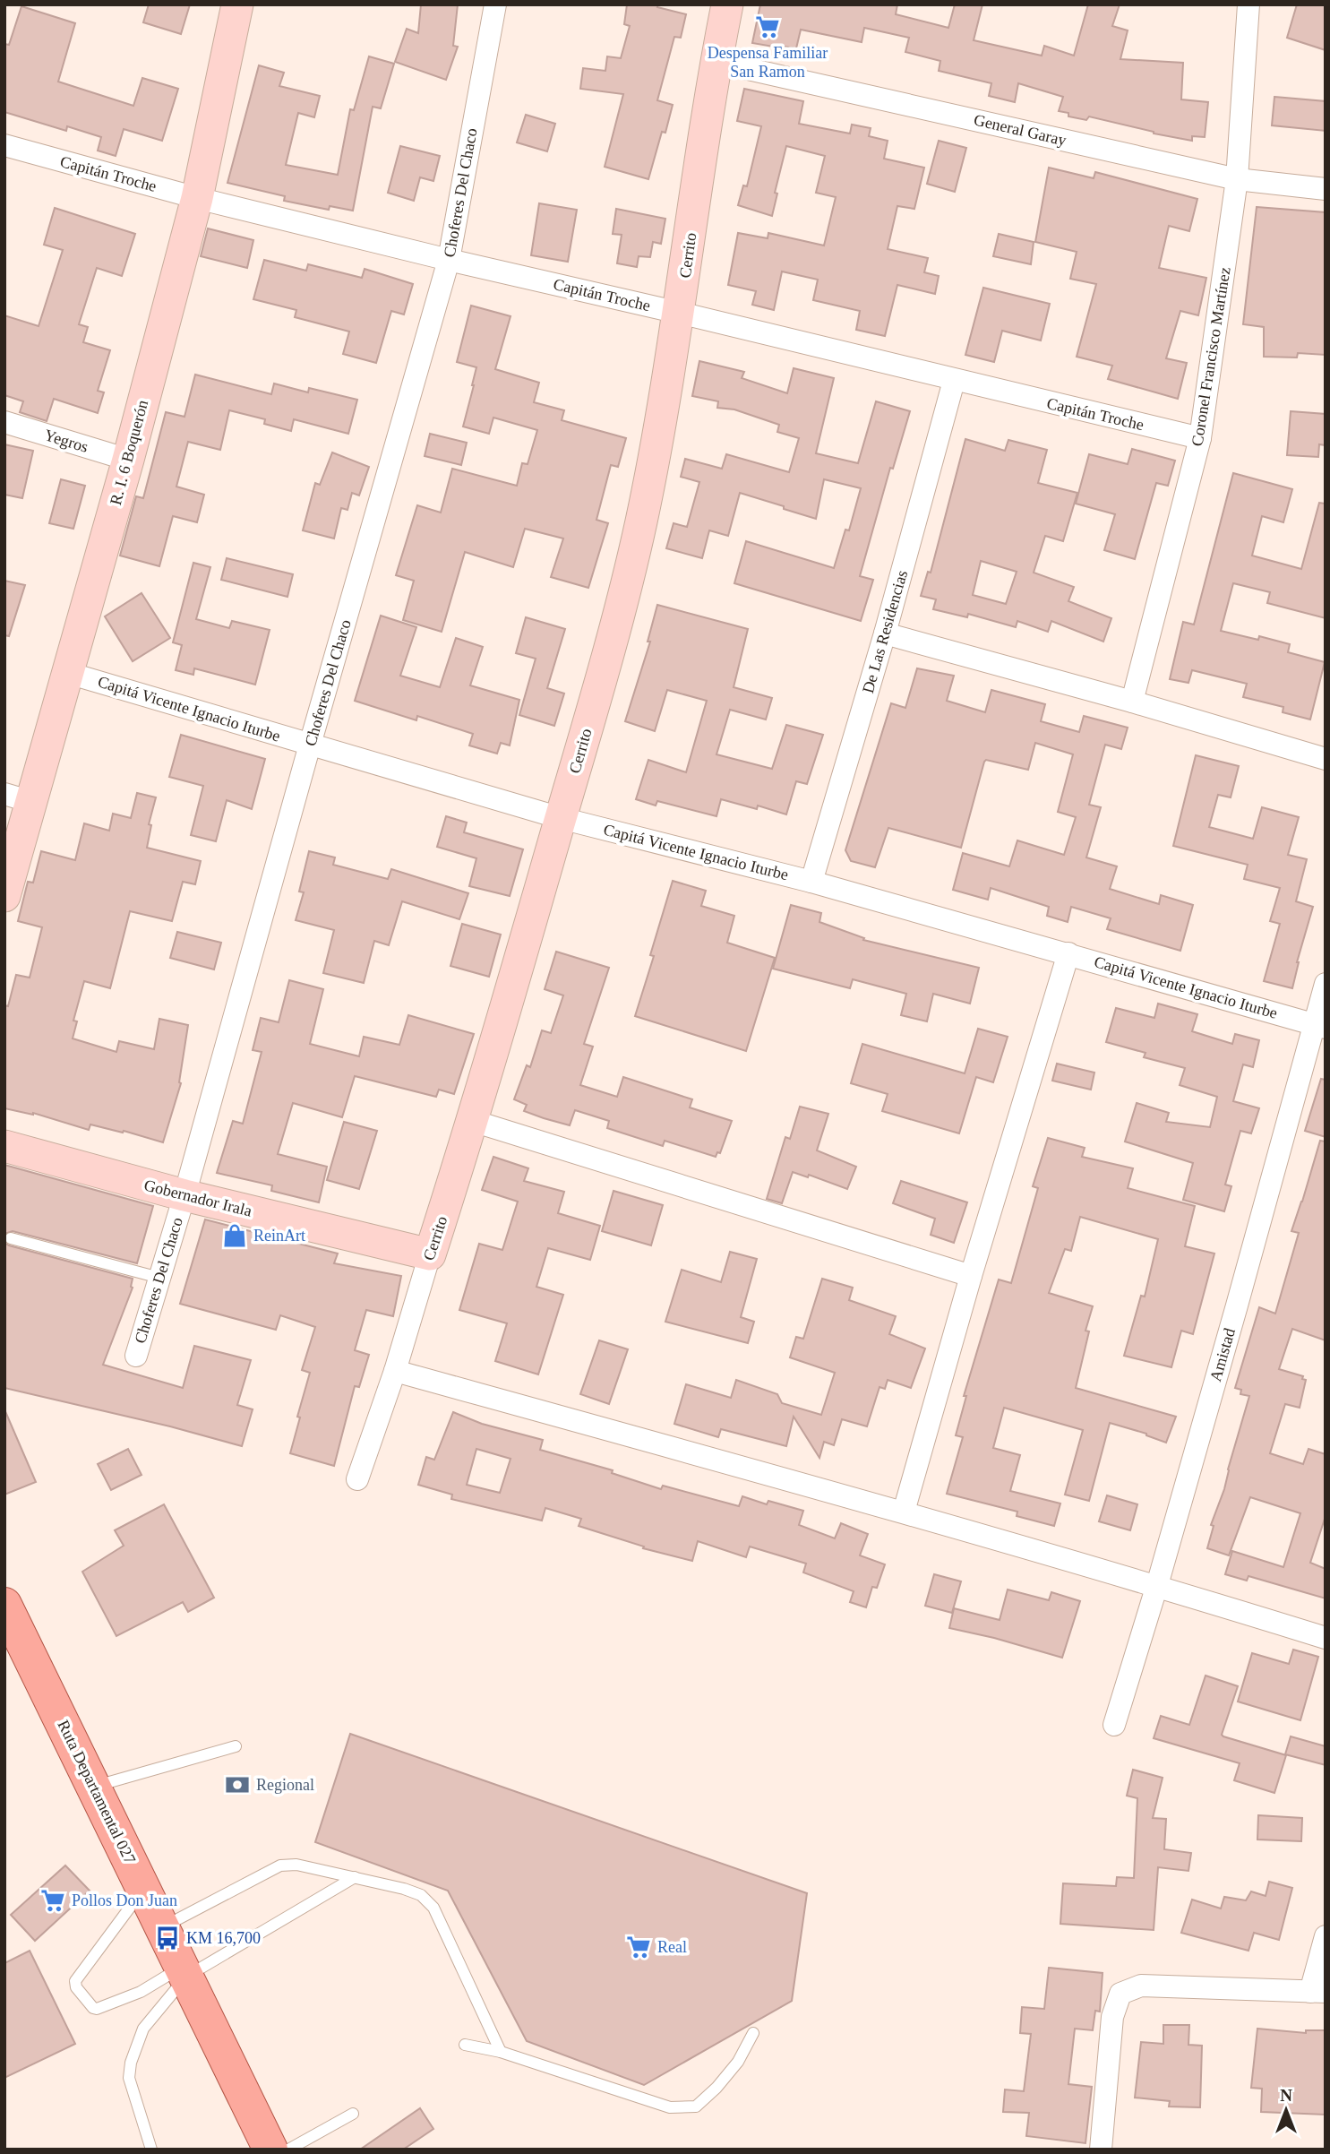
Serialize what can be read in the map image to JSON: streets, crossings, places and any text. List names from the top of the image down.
{
  "streets": {
    "main road": ["Ruta Departamental 027"],
    "street": [
      "General Garay",
      "Capitán Troche",
      "Choferes Del Chaco",
      "Cerrito",
      "Coronel Francisco Martínez",
      "Yegros",
      "R. I. 6 Boquerón",
      "De Las Residencias",
      "Capitá Vicente Ignacio Iturbe",
      "Gobernador Irala",
      "Amistad"
    ]
  },
  "crossings": [
    ["General Garay", "Cerrito"],
    ["General Garay", "Coronel Francisco Martínez"],
    ["Capitán Troche", "Choferes Del Chaco"],
    ["Capitán Troche", "Cerrito"],
    ["Capitán Troche", "Coronel Francisco Martínez"],
    ["Capitán Troche", "R. I. 6 Boquerón"],
    ["Capitán Troche", "De Las Residencias"],
    ["Choferes Del Chaco", "Capitá Vicente Ignacio Iturbe"],
    ["Choferes Del Chaco", "Gobernador Irala"],
    ["Cerrito", "Capitá Vicente Ignacio Iturbe"],
    ["Cerrito", "Gobernador Irala"],
    ["Yegros", "R. I. 6 Boquerón"],
    ["R. I. 6 Boquerón", "Capitá Vicente Ignacio Iturbe"],
    ["De Las Residencias", "Capitá Vicente Ignacio Iturbe"],
    ["Capitá Vicente Ignacio Iturbe", "Amistad"]
  ],
  "places": {
    "supermarket": ["Despensa Familiar San Ramon", "Pollos Don Juan", "Real"],
    "shop": ["ReinArt"],
    "bank": ["Regional"],
    "bus stop": ["KM 16,700"]
  },
  "north": "top"
}
